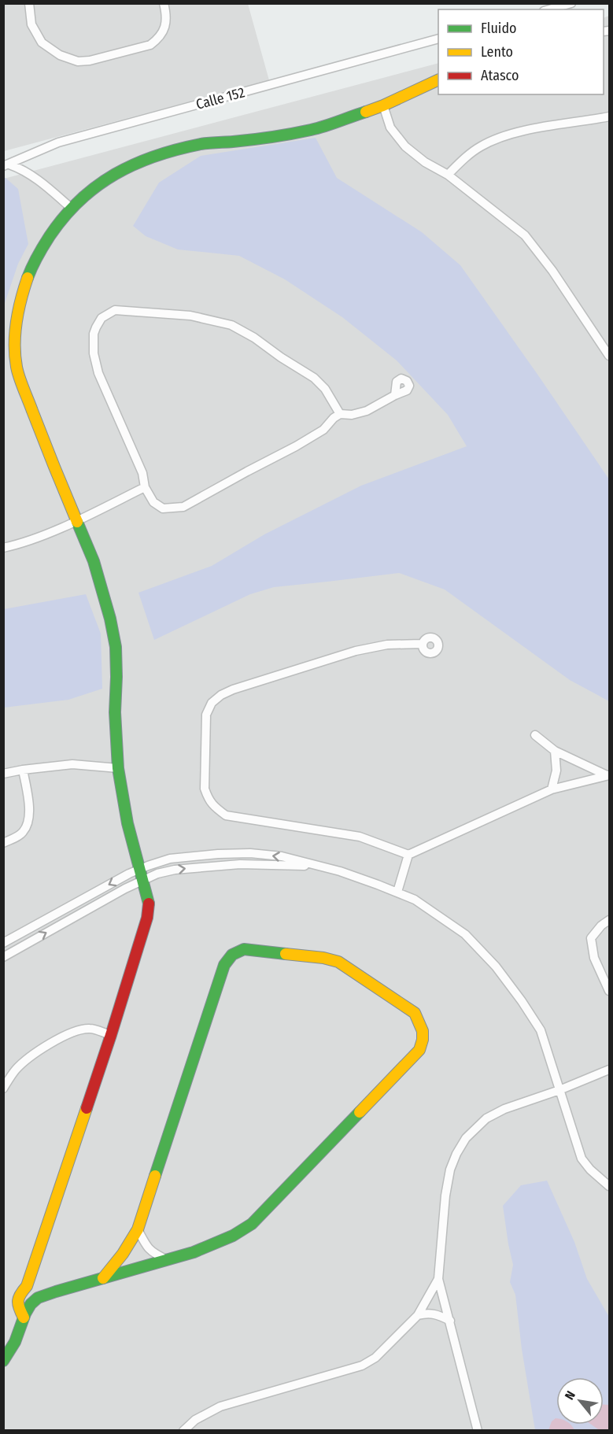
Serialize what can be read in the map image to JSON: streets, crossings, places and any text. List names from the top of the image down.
{
  "streets": {
    "street": ["Calle 152"]
  },
  "legend": ["Fluido", "Lento", "Atasco"],
  "north": "top left"
}
